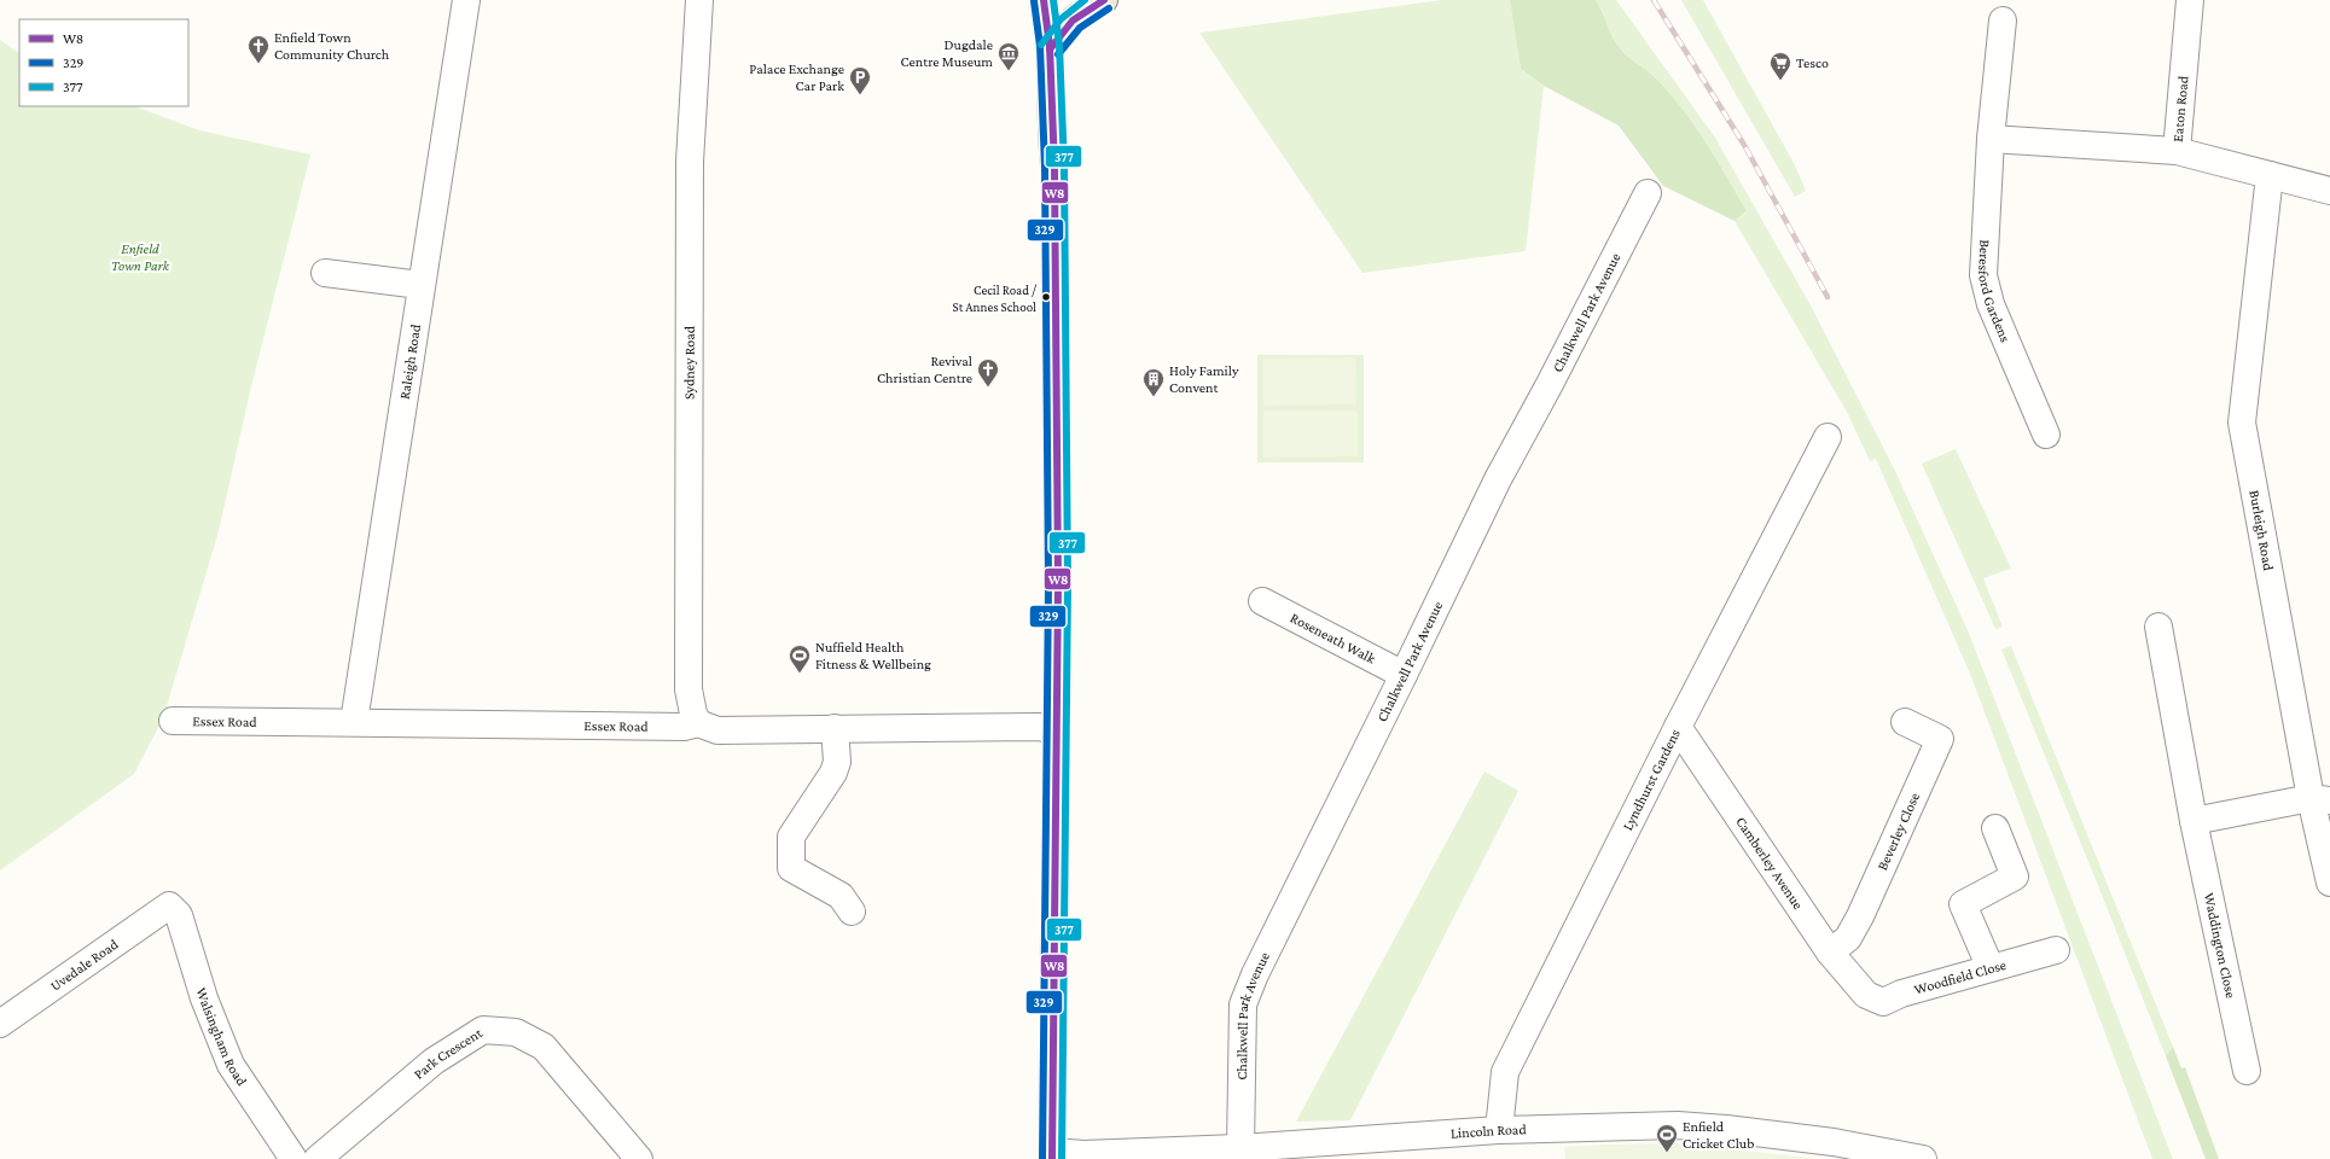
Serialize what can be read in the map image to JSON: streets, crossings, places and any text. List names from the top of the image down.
{
  "streets": {
    "street": [
      "Eaton Road",
      "Beresford Gardens",
      "Chalkwell Park Avenue",
      "Raleigh Road",
      "Sydney Road",
      "Burleigh Road",
      "Roseneath Walk",
      "Essex Road",
      "Lyndhurst Gardens",
      "Beverley Close",
      "Camberley Avenue",
      "Waddington Close",
      "Uvedale Road",
      "Woodfield Close",
      "Walsingham Road",
      "Park Crescent",
      "Lincoln Road"
    ]
  },
  "crossings": [
    ["Eaton Road", "Burleigh Road"],
    ["Chalkwell Park Avenue", "Roseneath Walk"],
    ["Chalkwell Park Avenue", "Lincoln Road"],
    ["Raleigh Road", "Essex Road"],
    ["Sydney Road", "Essex Road"],
    ["Lyndhurst Gardens", "Camberley Avenue"],
    ["Lyndhurst Gardens", "Lincoln Road"],
    ["Beverley Close", "Camberley Avenue"],
    ["Camberley Avenue", "Woodfield Close"],
    ["Uvedale Road", "Walsingham Road"]
  ],
  "parks": ["Enfield Town Park"],
  "places": {
    "church": ["Enfield Town Community Church", "Revival Christian Centre"],
    "museum": ["Dugdale Centre Museum"],
    "supermarket": ["Tesco"],
    "parking": ["Palace Exchange Car Park"],
    "other": ["Cecil Road / St Annes School"],
    "building": ["Holy Family Convent"],
    "sports": ["Nuffield Health Fitness & Wellbeing", "Enfield Cricket Club"]
  },
  "lines": ["transit line W8", "transit line 377", "transit line 329"],
  "legend": ["W8", "329", "377"]
}
